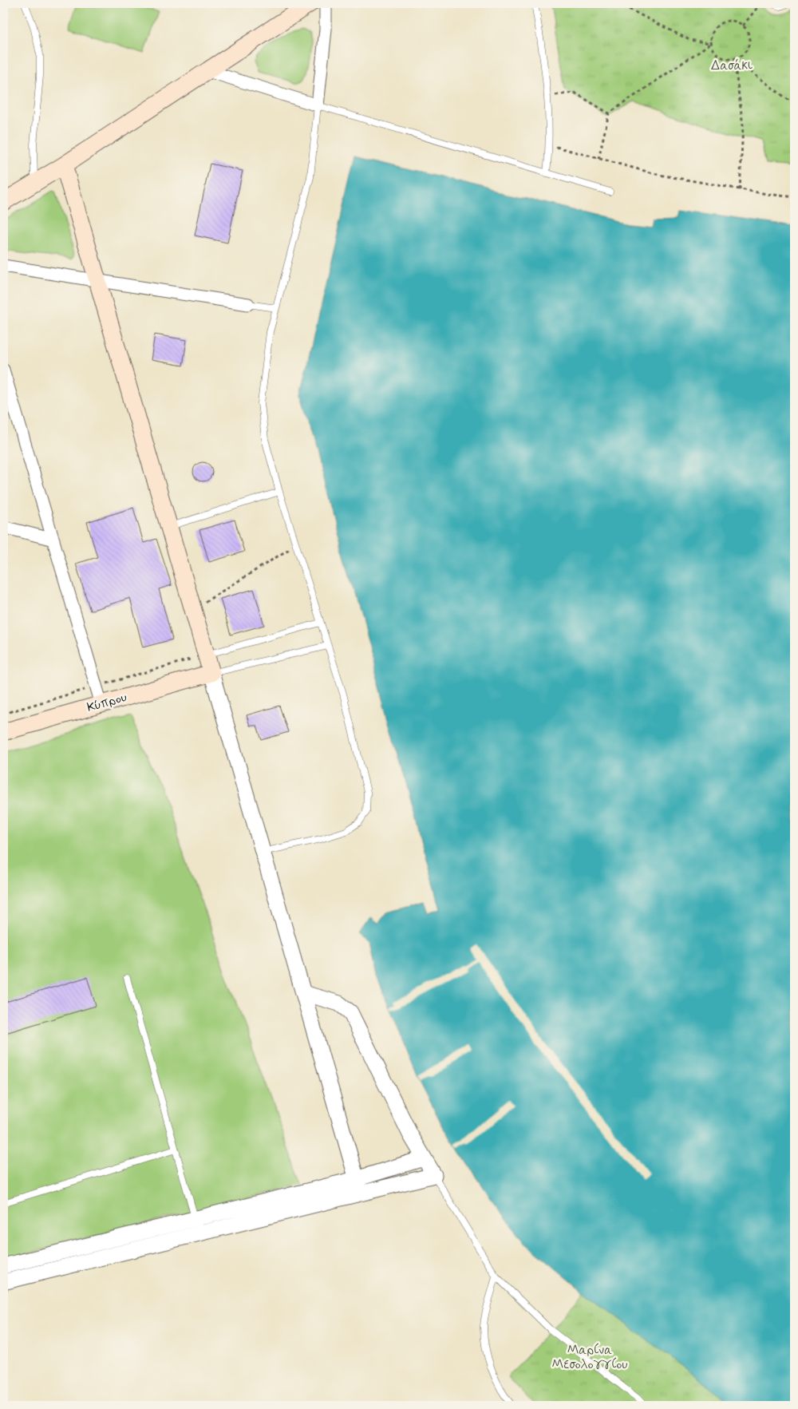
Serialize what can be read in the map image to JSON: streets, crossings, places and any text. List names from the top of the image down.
{
  "streets": {
    "main road": ["Κύπρου"]
  },
  "parks": ["Δασάκι", "Μαρίνα Μεσολογγίου"]
}
